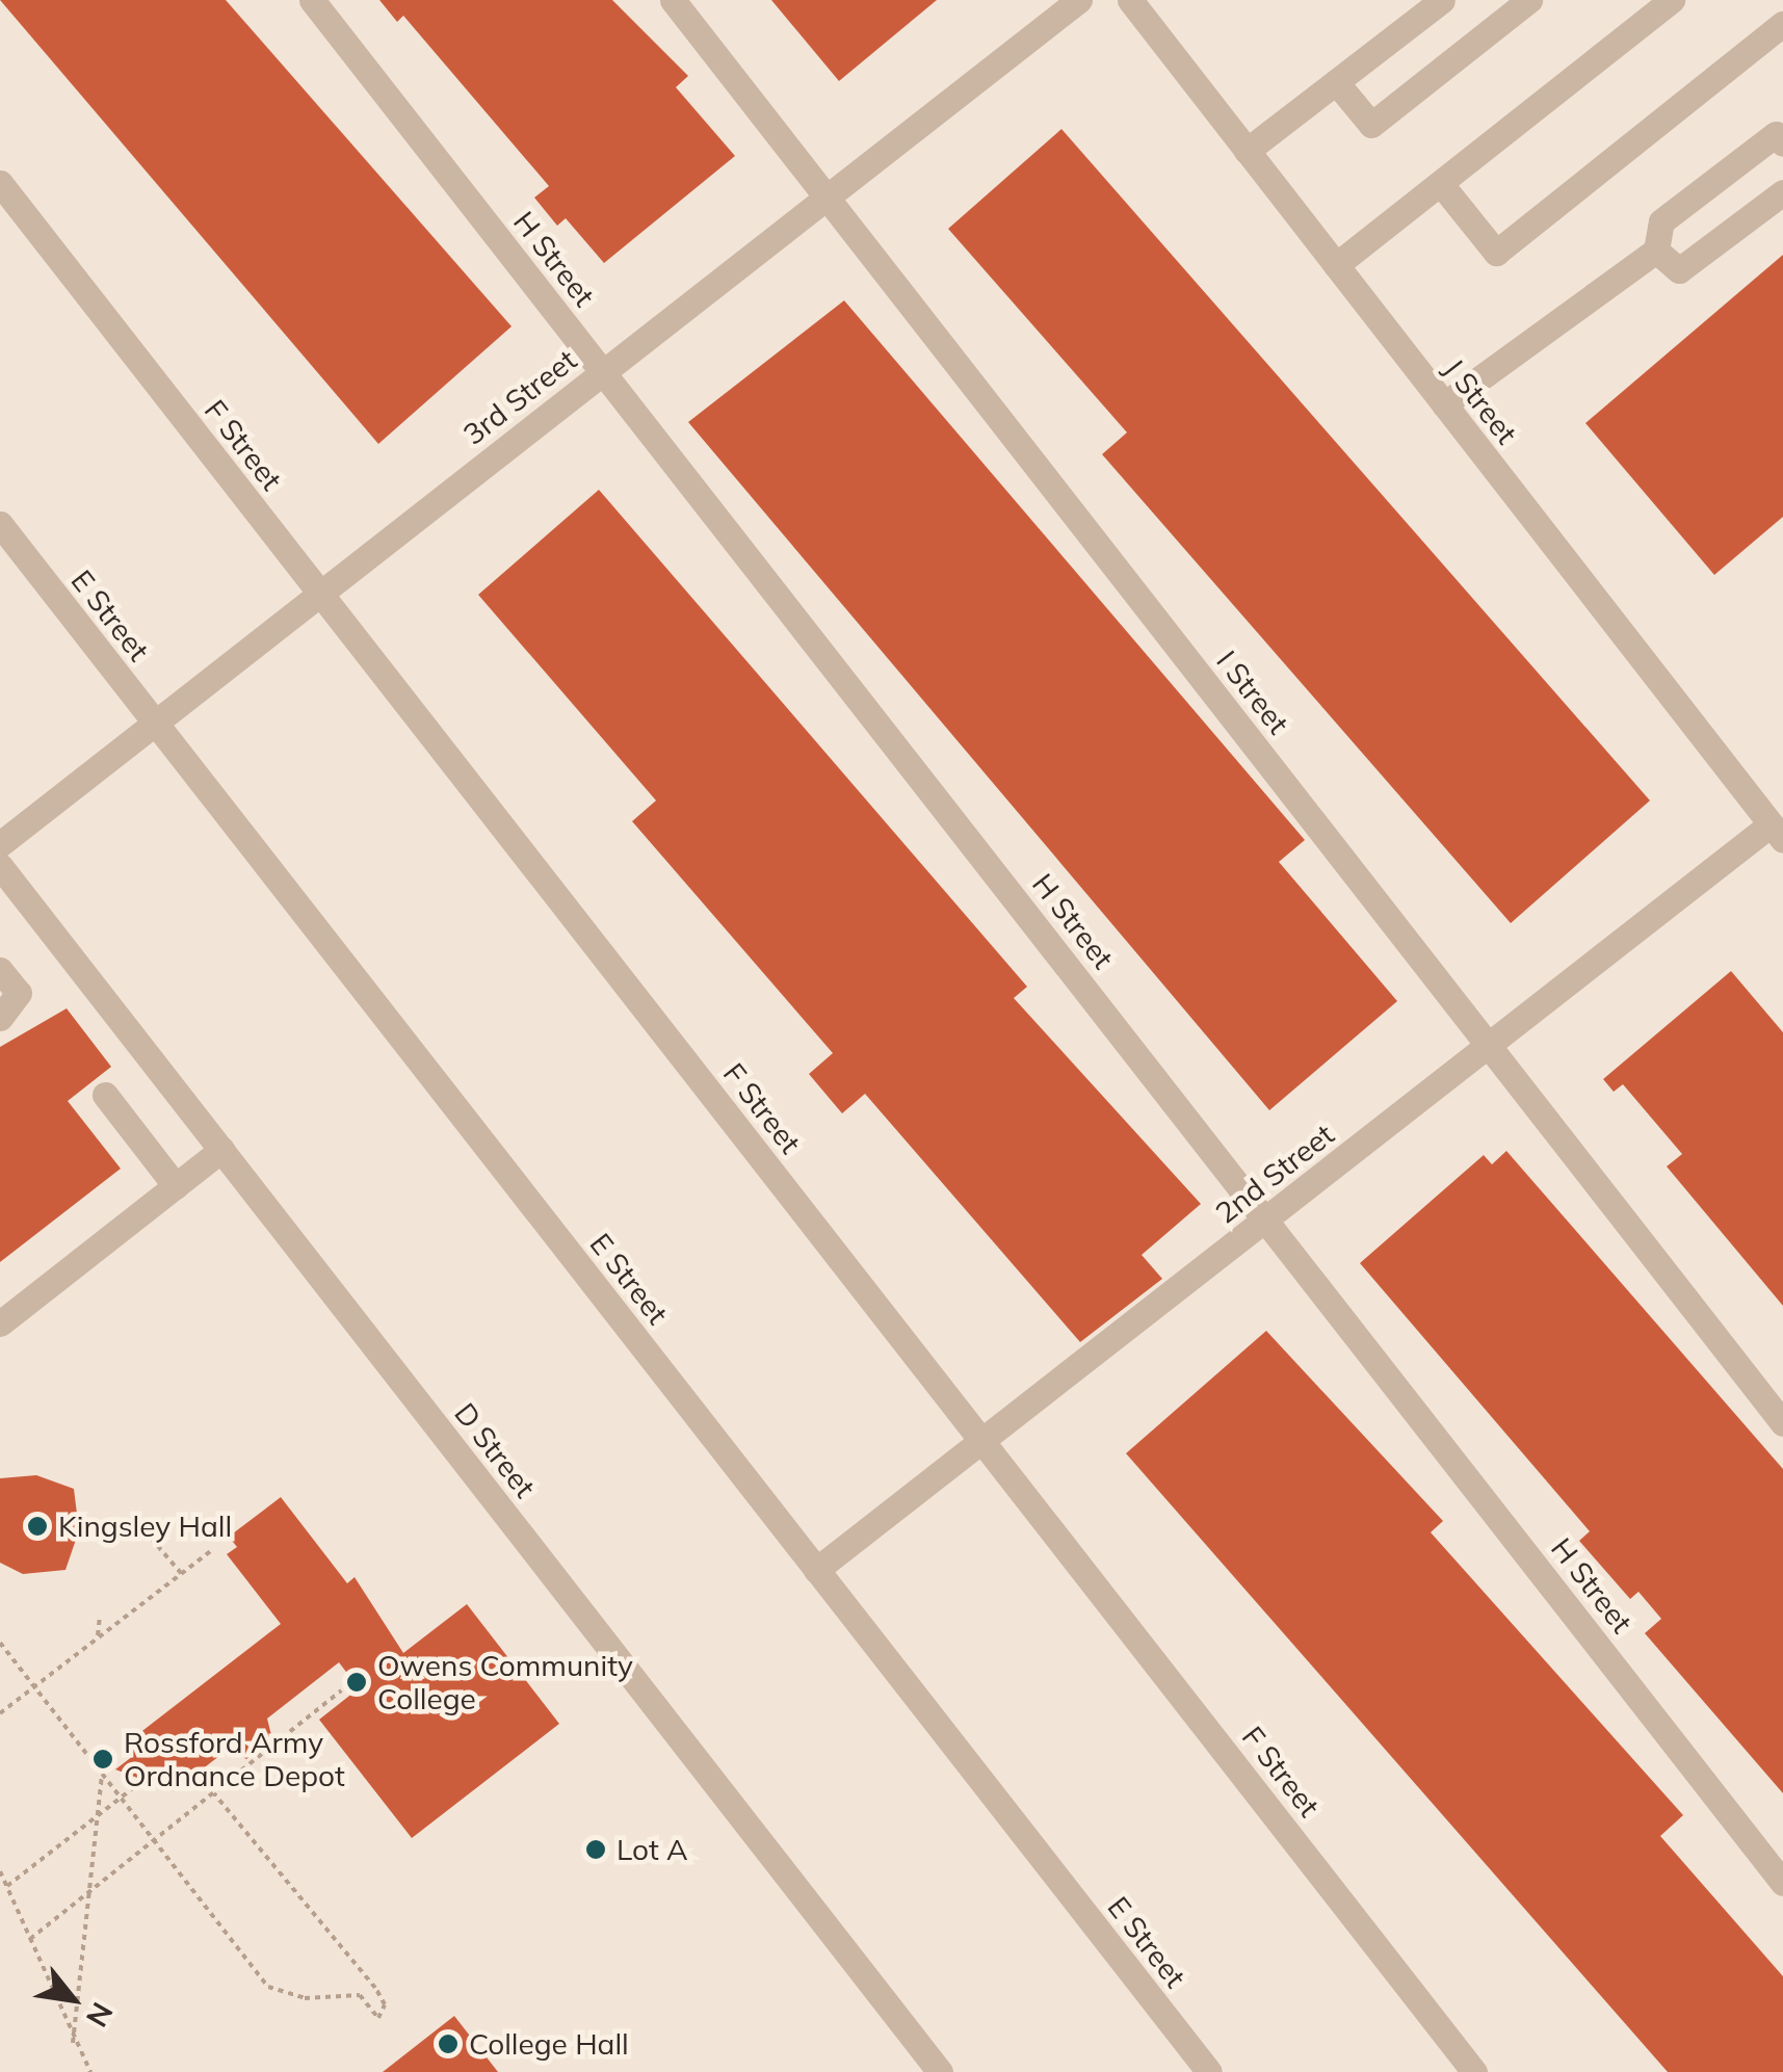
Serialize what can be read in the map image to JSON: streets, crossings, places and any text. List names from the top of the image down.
{
  "streets": {
    "street": [
      "H Street",
      "3rd Street",
      "J Street",
      "F Street",
      "E Street",
      "I Street",
      "2nd Street",
      "D Street"
    ]
  },
  "crossings": [
    ["H Street", "3rd Street"],
    ["H Street", "2nd Street"],
    ["3rd Street", "F Street"],
    ["3rd Street", "E Street"],
    ["3rd Street", "I Street"],
    ["J Street", "2nd Street"],
    ["F Street", "2nd Street"],
    ["E Street", "2nd Street"],
    ["I Street", "2nd Street"]
  ],
  "places": [
    "Kingsley Hall",
    "Owens Community College",
    "Rossford Army Ordnance Depot",
    "Lot A",
    "College Hall"
  ],
  "north": "bottom right"
}
